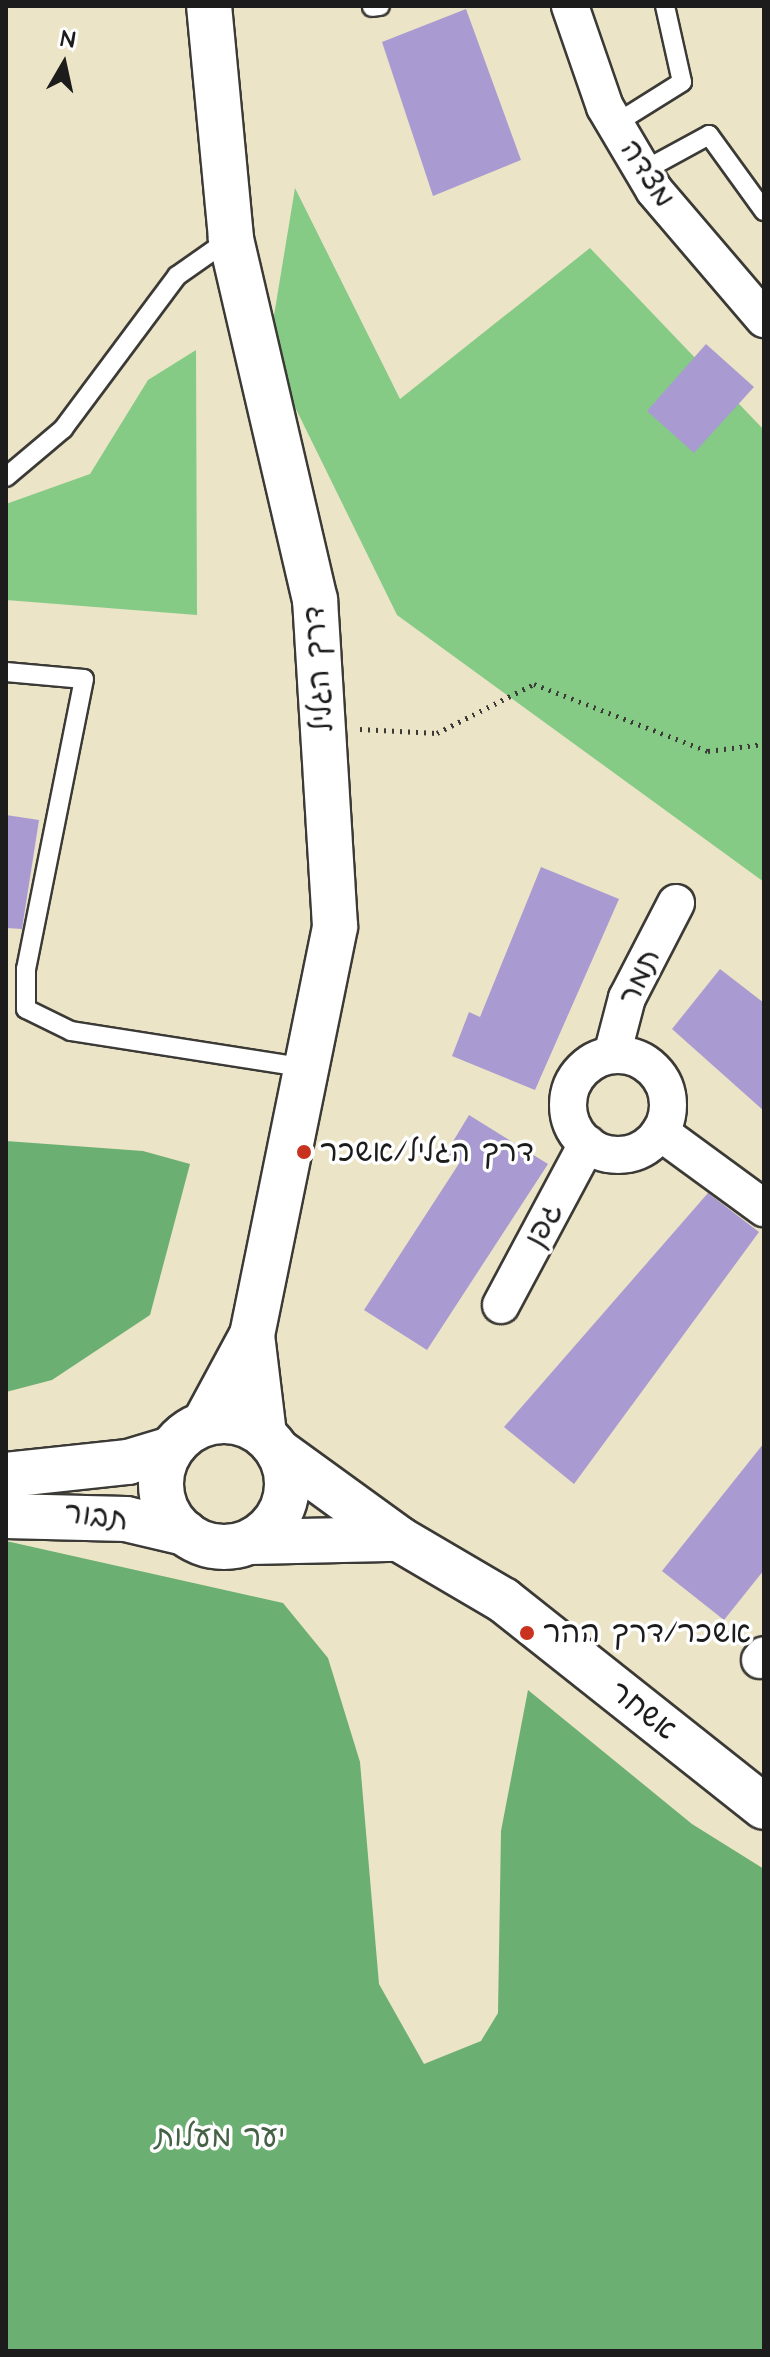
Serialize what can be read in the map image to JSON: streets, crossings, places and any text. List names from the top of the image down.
{
  "streets": {
    "street": [
      "מצדה",
      "דרך הגליל",
      "תמר",
      "גפן",
      "תבור",
      "אשחר"
    ]
  },
  "crossings": [
    ["דרך הגליל", "תבור"],
    ["דרך הגליל", "אשחר"],
    ["תמר", "גפן"],
    ["תבור", "אשחר"]
  ],
  "parks": ["יער מעלות"],
  "places": ["דרך הגליל/אשכר", "אשכר/דרך ההר"],
  "north": "top"
}
